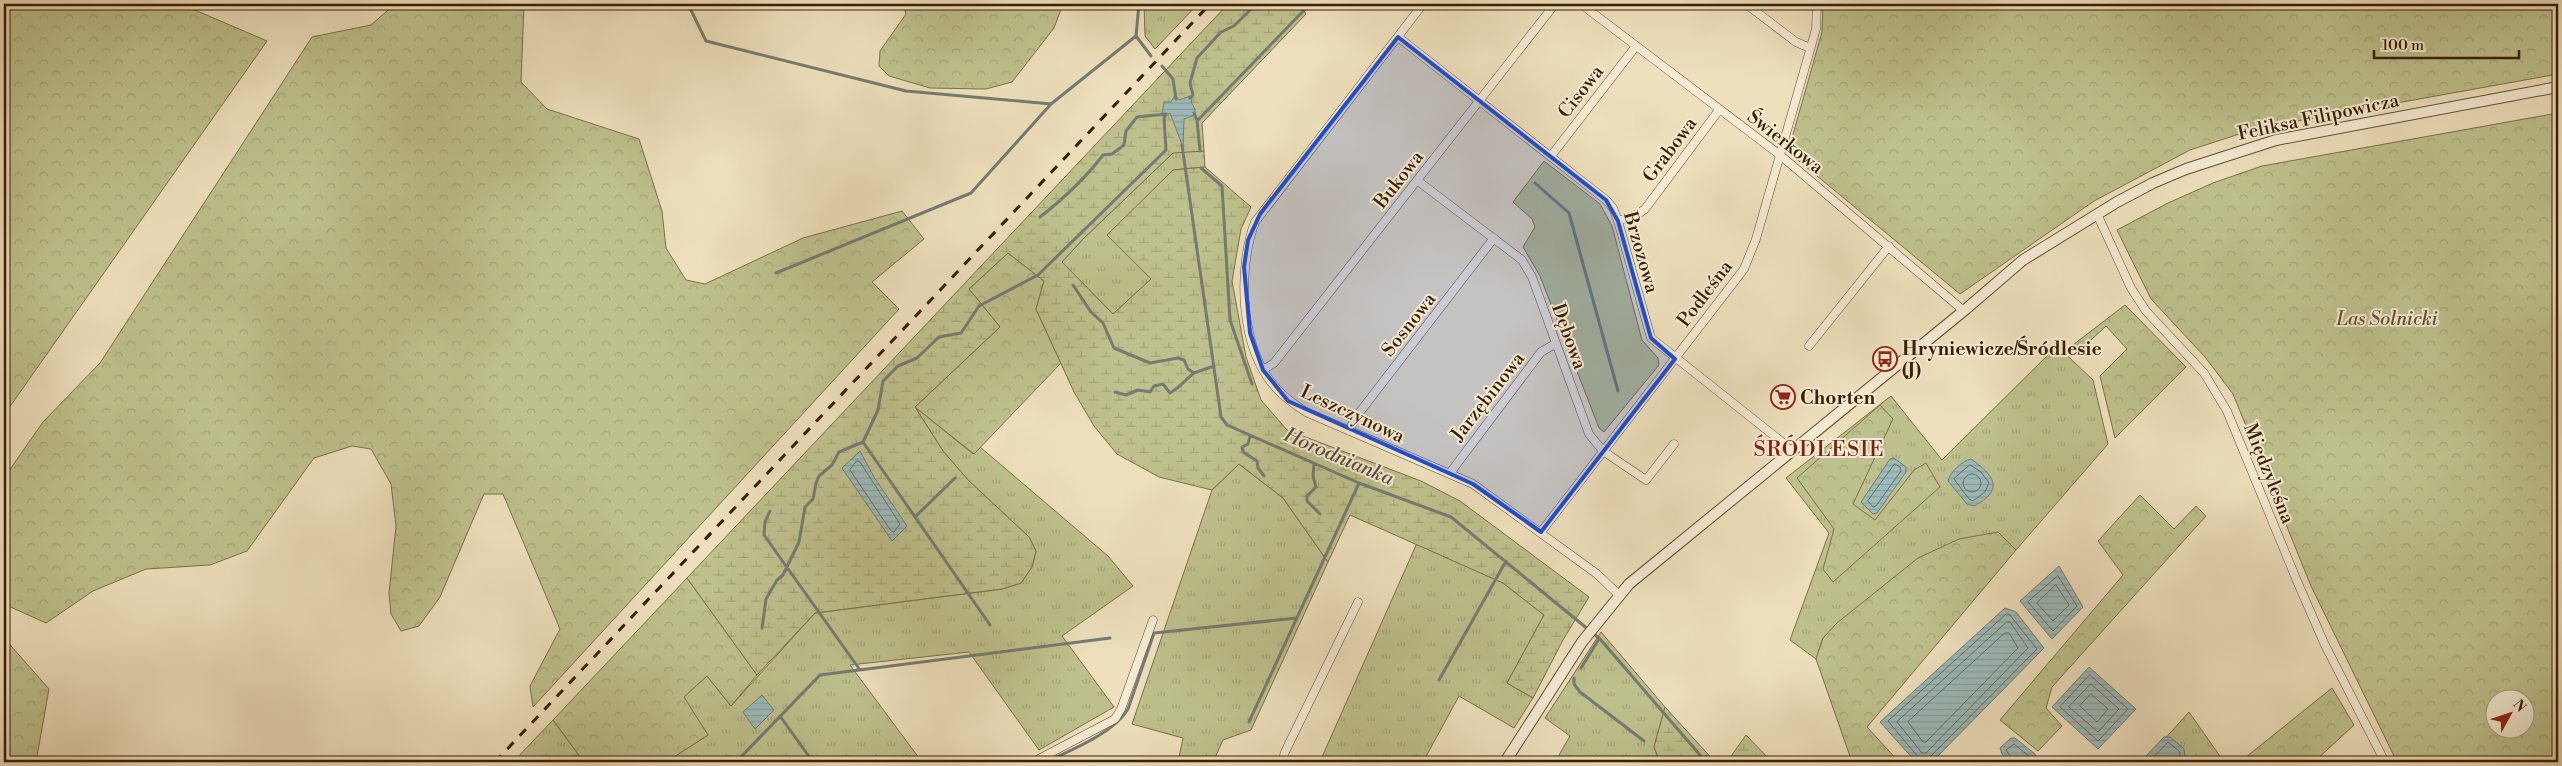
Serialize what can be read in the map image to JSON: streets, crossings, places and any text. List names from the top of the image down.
{
  "streets": {
    "street": [
      "Cisowa",
      "Feliksa Filipowicza",
      "Świerkowa",
      "Grabowa",
      "Bukowa",
      "Brzozowa",
      "Podleśna",
      "Sosnowa",
      "Dębowa",
      "Jarzębinowa",
      "Leszczynowa",
      "Międzyleśna"
    ]
  },
  "crossings": [
    ["Cisowa", "Świerkowa"],
    ["Cisowa", "Brzozowa"],
    ["Feliksa Filipowicza", "Świerkowa"],
    ["Feliksa Filipowicza", "Brzozowa"],
    ["Feliksa Filipowicza", "Leszczynowa"],
    ["Feliksa Filipowicza", "Międzyleśna"],
    ["Świerkowa", "Grabowa"],
    ["Świerkowa", "Podleśna"],
    ["Grabowa", "Brzozowa"],
    ["Bukowa", "Brzozowa"],
    ["Bukowa", "Dębowa"],
    ["Bukowa", "Leszczynowa"],
    ["Brzozowa", "Podleśna"],
    ["Brzozowa", "Leszczynowa"],
    ["Podleśna", "Dębowa"],
    ["Podleśna", "Leszczynowa"],
    ["Sosnowa", "Dębowa"],
    ["Sosnowa", "Leszczynowa"],
    ["Dębowa", "Jarzębinowa"],
    ["Jarzębinowa", "Leszczynowa"]
  ],
  "districts": ["ŚRÓDLESIE"],
  "water": ["Horodnianka"],
  "parks": ["Las Solnicki"],
  "places": {
    "bus stop": ["Hryniewicze/Śródlesie (J)"],
    "supermarket": ["Chorten"]
  },
  "scale_bar": "100 m",
  "north": "top right"
}
